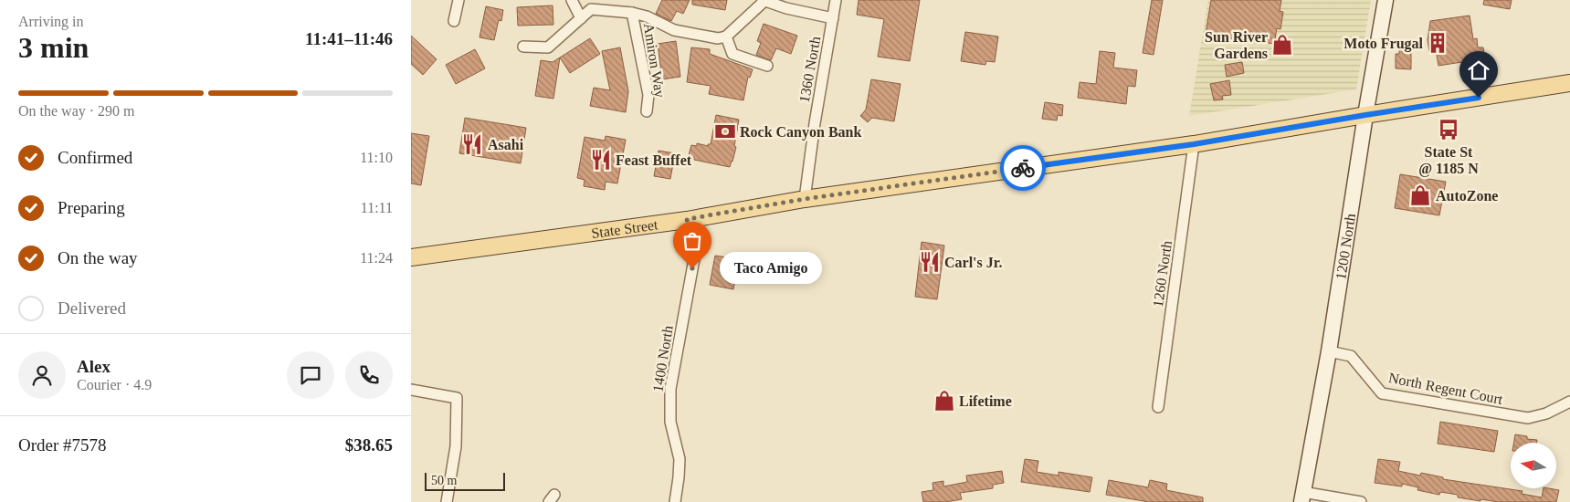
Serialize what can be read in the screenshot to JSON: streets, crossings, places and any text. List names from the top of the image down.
{
  "streets": {
    "main road": ["State Street"],
    "street": [
      "Amiron Way",
      "1360 North",
      "1200 North",
      "1260 North",
      "1400 North",
      "North Regent Court"
    ]
  },
  "crossings": [
    ["1360 North", "State Street"],
    ["State Street", "1200 North"],
    ["State Street", "1260 North"],
    ["State Street", "1400 North"],
    ["1200 North", "North Regent Court"]
  ],
  "places": {
    "building": ["Moto Frugal"],
    "shop": ["Sun River Gardens", "AutoZone", "Lifetime"],
    "bus stop": ["State St @ 1185 N"],
    "bank": ["Rock Canyon Bank"],
    "restaurant": ["Asahi", "Feast Buffet", "Carl's Jr."],
    "other": ["Taco Amigo"]
  },
  "scale_bar": "50 m",
  "north": "left",
  "page": {
    "heading": ["3 min", "Arriving in", "11:41–11:46"],
    "panel": [
      "Alex",
      "Courier · 4.9",
      "Order #7578",
      "$38.65"
    ],
    "bar": "On the way · 290 m",
    "list": [
      ["Confirmed", "11:10"],
      ["Preparing", "11:11"],
      ["On the way", "11:24"],
      "Delivered"
    ],
    "bubble": "Taco Amigo",
    "scale": "50 m"
  }
}
